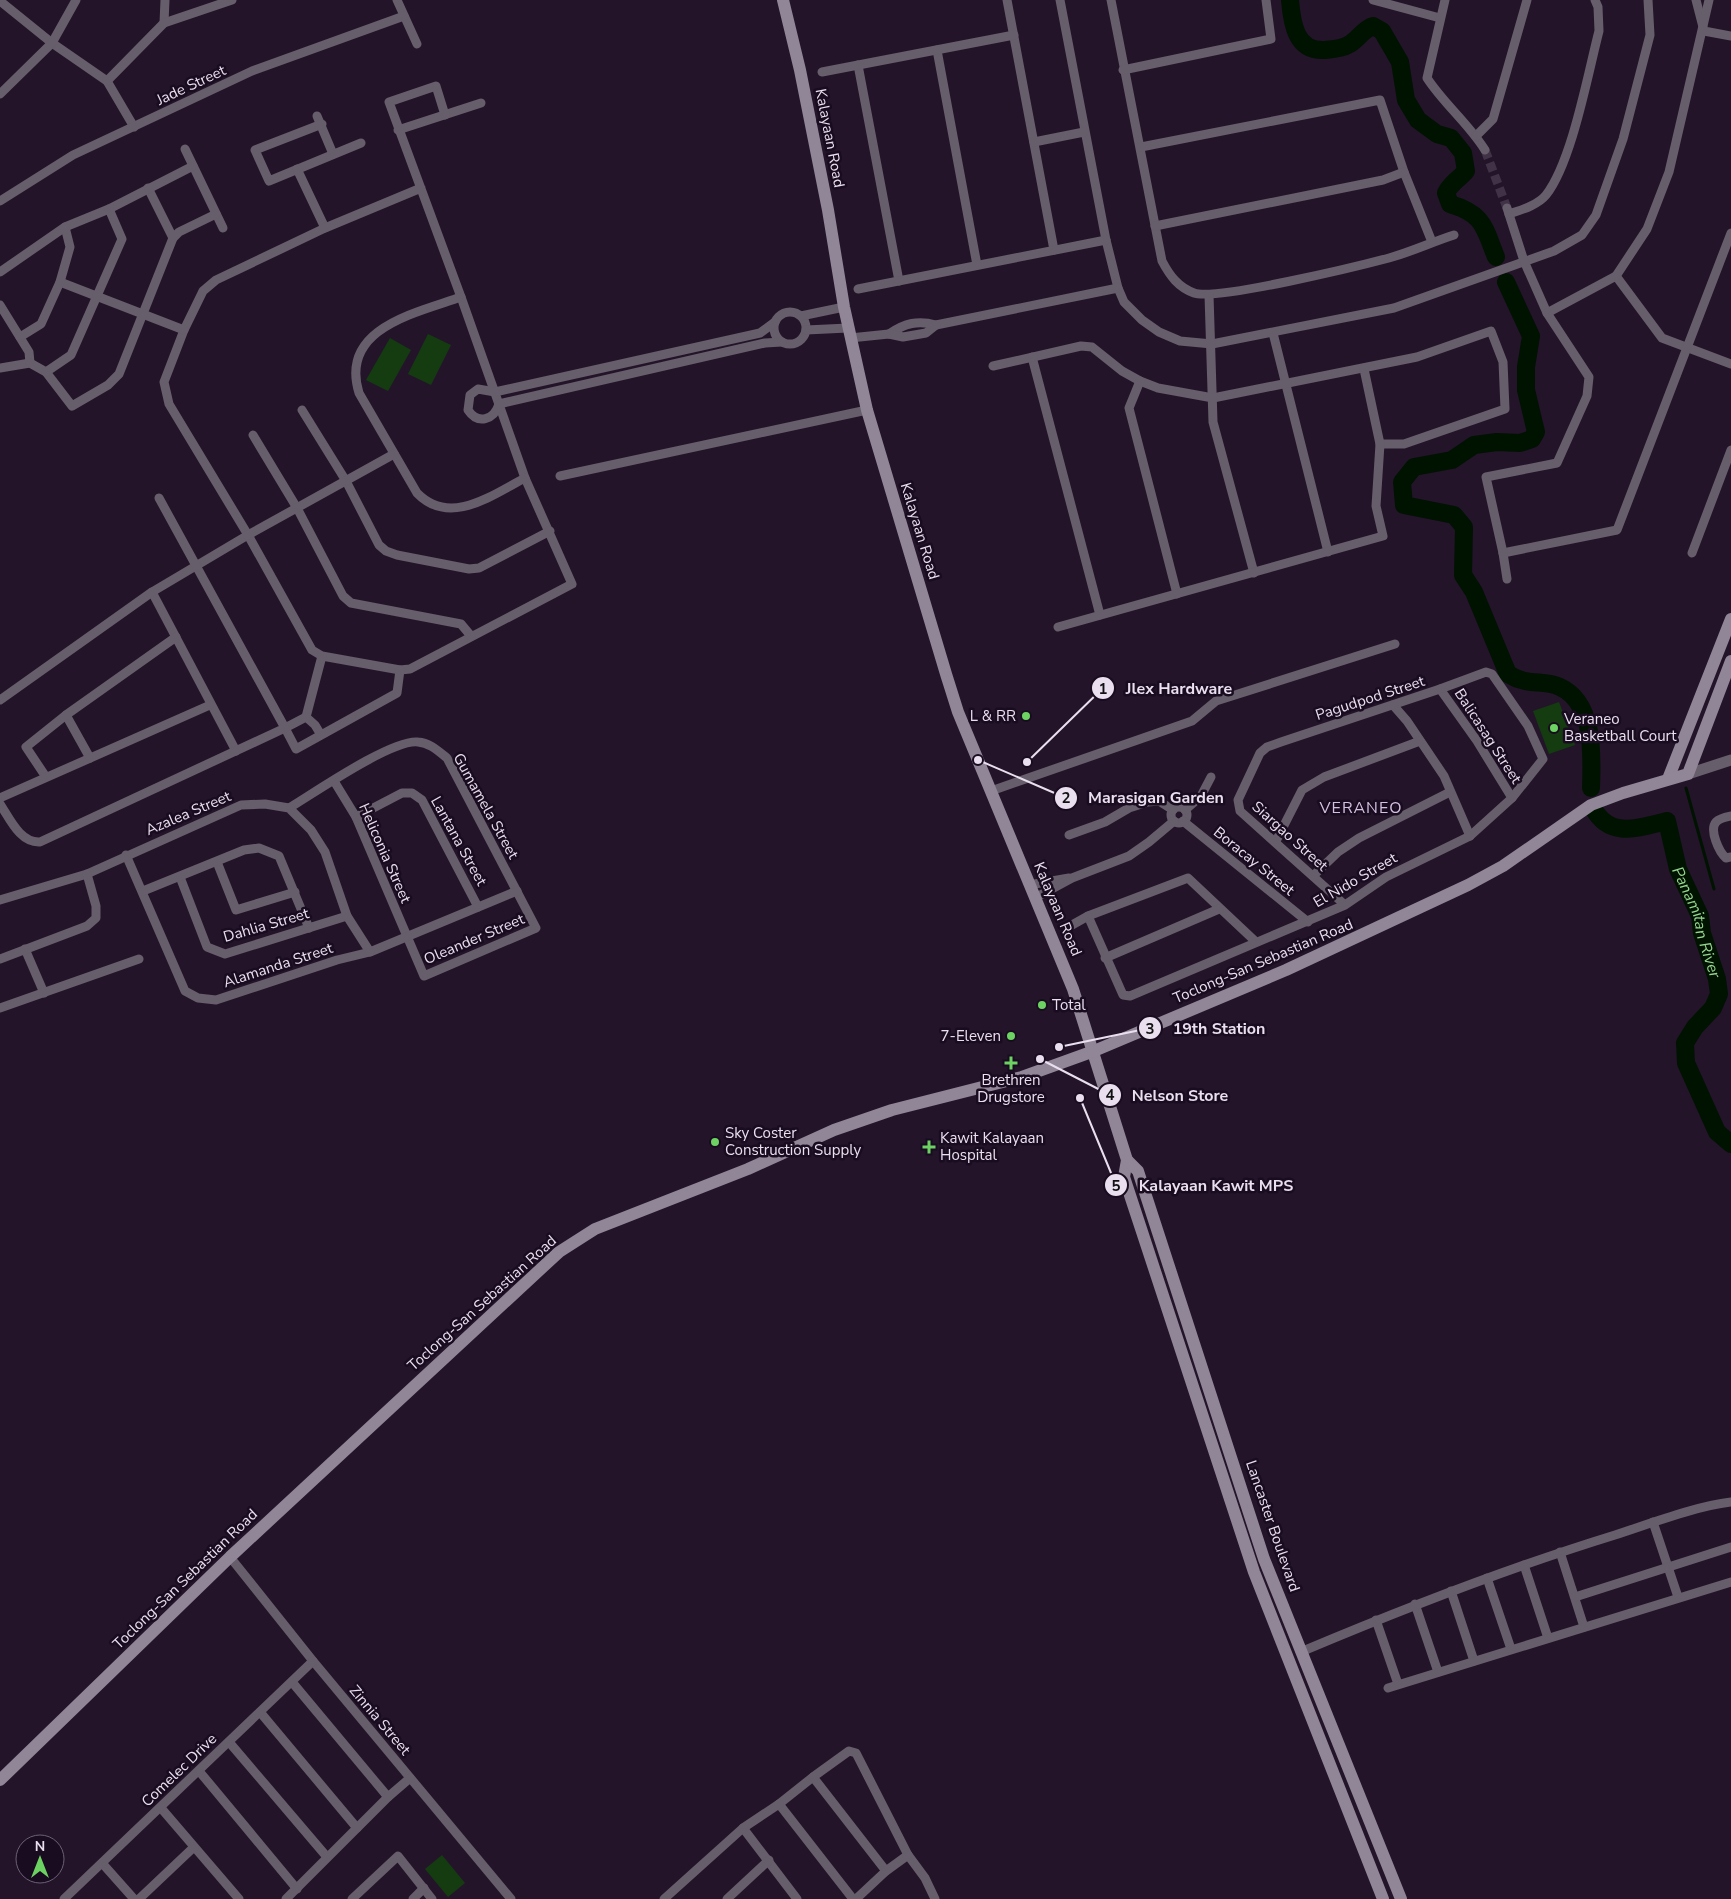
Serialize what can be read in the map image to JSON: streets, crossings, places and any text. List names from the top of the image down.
{
  "streets": {
    "main road": ["Kalayaan Road", "Toclong-San Sebastian Road", "Lancaster Boulevard"],
    "street": [
      "Jade Street",
      "Pagudpod Street",
      "Balicasag Street",
      "Gumamela Street",
      "Azalea Street",
      "Siargao Street",
      "Lantana Street",
      "Heliconia Street",
      "Boracay Street",
      "El Nido Street",
      "Dahlia Street",
      "Oleander Street",
      "Alamanda Street",
      "Zinnia Street",
      "Comelec Drive"
    ]
  },
  "crossings": [
    ["Kalayaan Road", "Toclong-San Sebastian Road"],
    ["Kalayaan Road", "Lancaster Boulevard"],
    ["Pagudpod Street", "Balicasag Street"],
    ["Pagudpod Street", "Siargao Street"],
    ["Pagudpod Street", "El Nido Street"],
    ["Balicasag Street", "El Nido Street"],
    ["Gumamela Street", "Azalea Street"],
    ["Gumamela Street", "Heliconia Street"],
    ["Gumamela Street", "Oleander Street"],
    ["Gumamela Street", "Alamanda Street"],
    ["Azalea Street", "Alamanda Street"],
    ["Siargao Street", "El Nido Street"],
    ["Lantana Street", "Heliconia Street"],
    ["Lantana Street", "Alamanda Street"],
    ["Heliconia Street", "Oleander Street"],
    ["Heliconia Street", "Alamanda Street"],
    ["Boracay Street", "El Nido Street"],
    ["Oleander Street", "Alamanda Street"],
    ["Toclong-San Sebastian Road", "Lancaster Boulevard"],
    ["Toclong-San Sebastian Road", "Zinnia Street"],
    ["Zinnia Street", "Comelec Drive"]
  ],
  "districts": ["VERANEO"],
  "water": ["Panamitan River"],
  "places": {
    "other": [
      "L & RR",
      "Veraneo Basketball Court",
      "Marasigan Garden",
      "Jlex Hardware",
      "Total",
      "7-Eleven",
      "19th Station",
      "Nelson Store",
      "Kalayaan Kawit MPS",
      "Sky Coster Construction Supply"
    ],
    "health": ["Brethren Drugstore", "Kawit Kalayaan Hospital"]
  },
  "north": "top"
}
